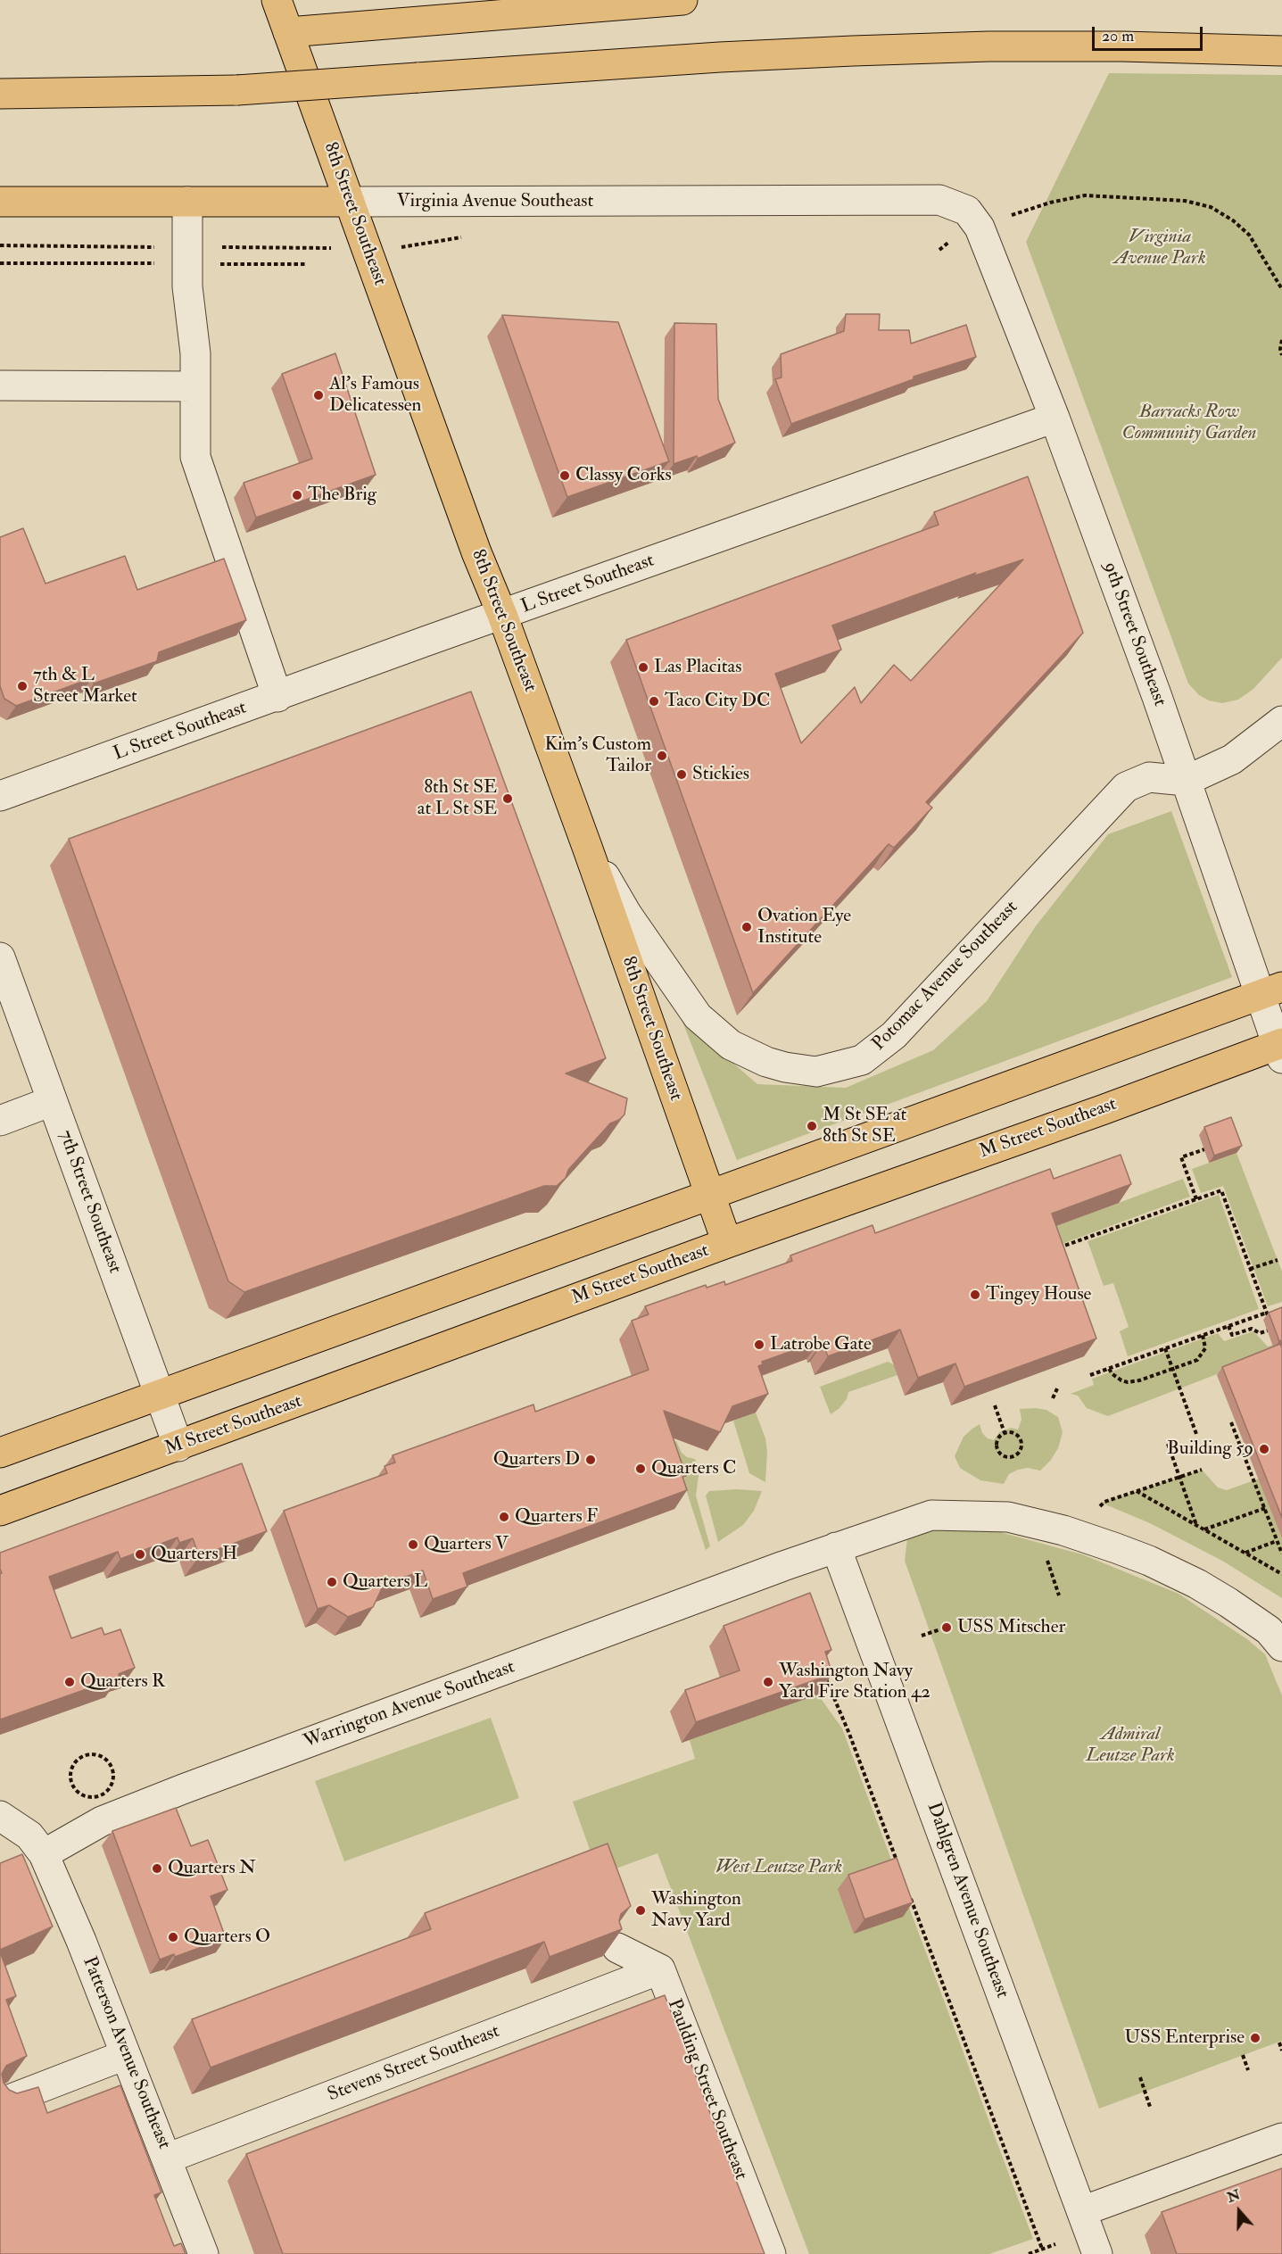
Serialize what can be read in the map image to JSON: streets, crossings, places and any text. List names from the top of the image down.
{
  "streets": {
    "main road": ["Virginia Avenue Southeast", "8th Street Southeast", "M Street Southeast"],
    "street": [
      "L Street Southeast",
      "9th Street Southeast",
      "Potomac Avenue Southeast",
      "7th Street Southeast",
      "Warrington Avenue Southeast",
      "Dahlgren Avenue Southeast",
      "Patterson Avenue Southeast",
      "Stevens Street Southeast",
      "Paulding Street Southeast"
    ]
  },
  "crossings": [
    ["Virginia Avenue Southeast", "8th Street Southeast"],
    ["Virginia Avenue Southeast", "9th Street Southeast"],
    ["8th Street Southeast", "L Street Southeast"],
    ["8th Street Southeast", "Potomac Avenue Southeast"],
    ["8th Street Southeast", "M Street Southeast"],
    ["L Street Southeast", "9th Street Southeast"],
    ["9th Street Southeast", "Potomac Avenue Southeast"],
    ["9th Street Southeast", "M Street Southeast"],
    ["M Street Southeast", "7th Street Southeast"],
    ["Warrington Avenue Southeast", "Dahlgren Avenue Southeast"],
    ["Warrington Avenue Southeast", "Patterson Avenue Southeast"],
    ["Patterson Avenue Southeast", "Stevens Street Southeast"],
    ["Stevens Street Southeast", "Paulding Street Southeast"]
  ],
  "parks": [
    "Virginia Avenue Park",
    "Barracks Row Community Garden",
    "Admiral Leutze Park",
    "West Leutze Park"
  ],
  "places": [
    "Al’s Famous Delicatessen",
    "Classy Corks",
    "The Brig",
    "Las Placitas",
    "7th & L Street Market",
    "Taco City DC",
    "Kim's Custom Tailor",
    "Stickies",
    "8th St SE at L St SE",
    "Ovation Eye Institute",
    "M St SE at 8th St SE",
    "Tingey House",
    "Latrobe Gate",
    "Building 59",
    "Quarters D",
    "Quarters C",
    "Quarters F",
    "Quarters V",
    "Quarters H",
    "Quarters L",
    "USS Mitscher",
    "Quarters R",
    "Washington Navy Yard Fire Station 42",
    "Quarters N",
    "Washington Navy Yard",
    "Quarters O",
    "USS Enterprise"
  ],
  "scale_bar": "20 m",
  "north": "top"
}
